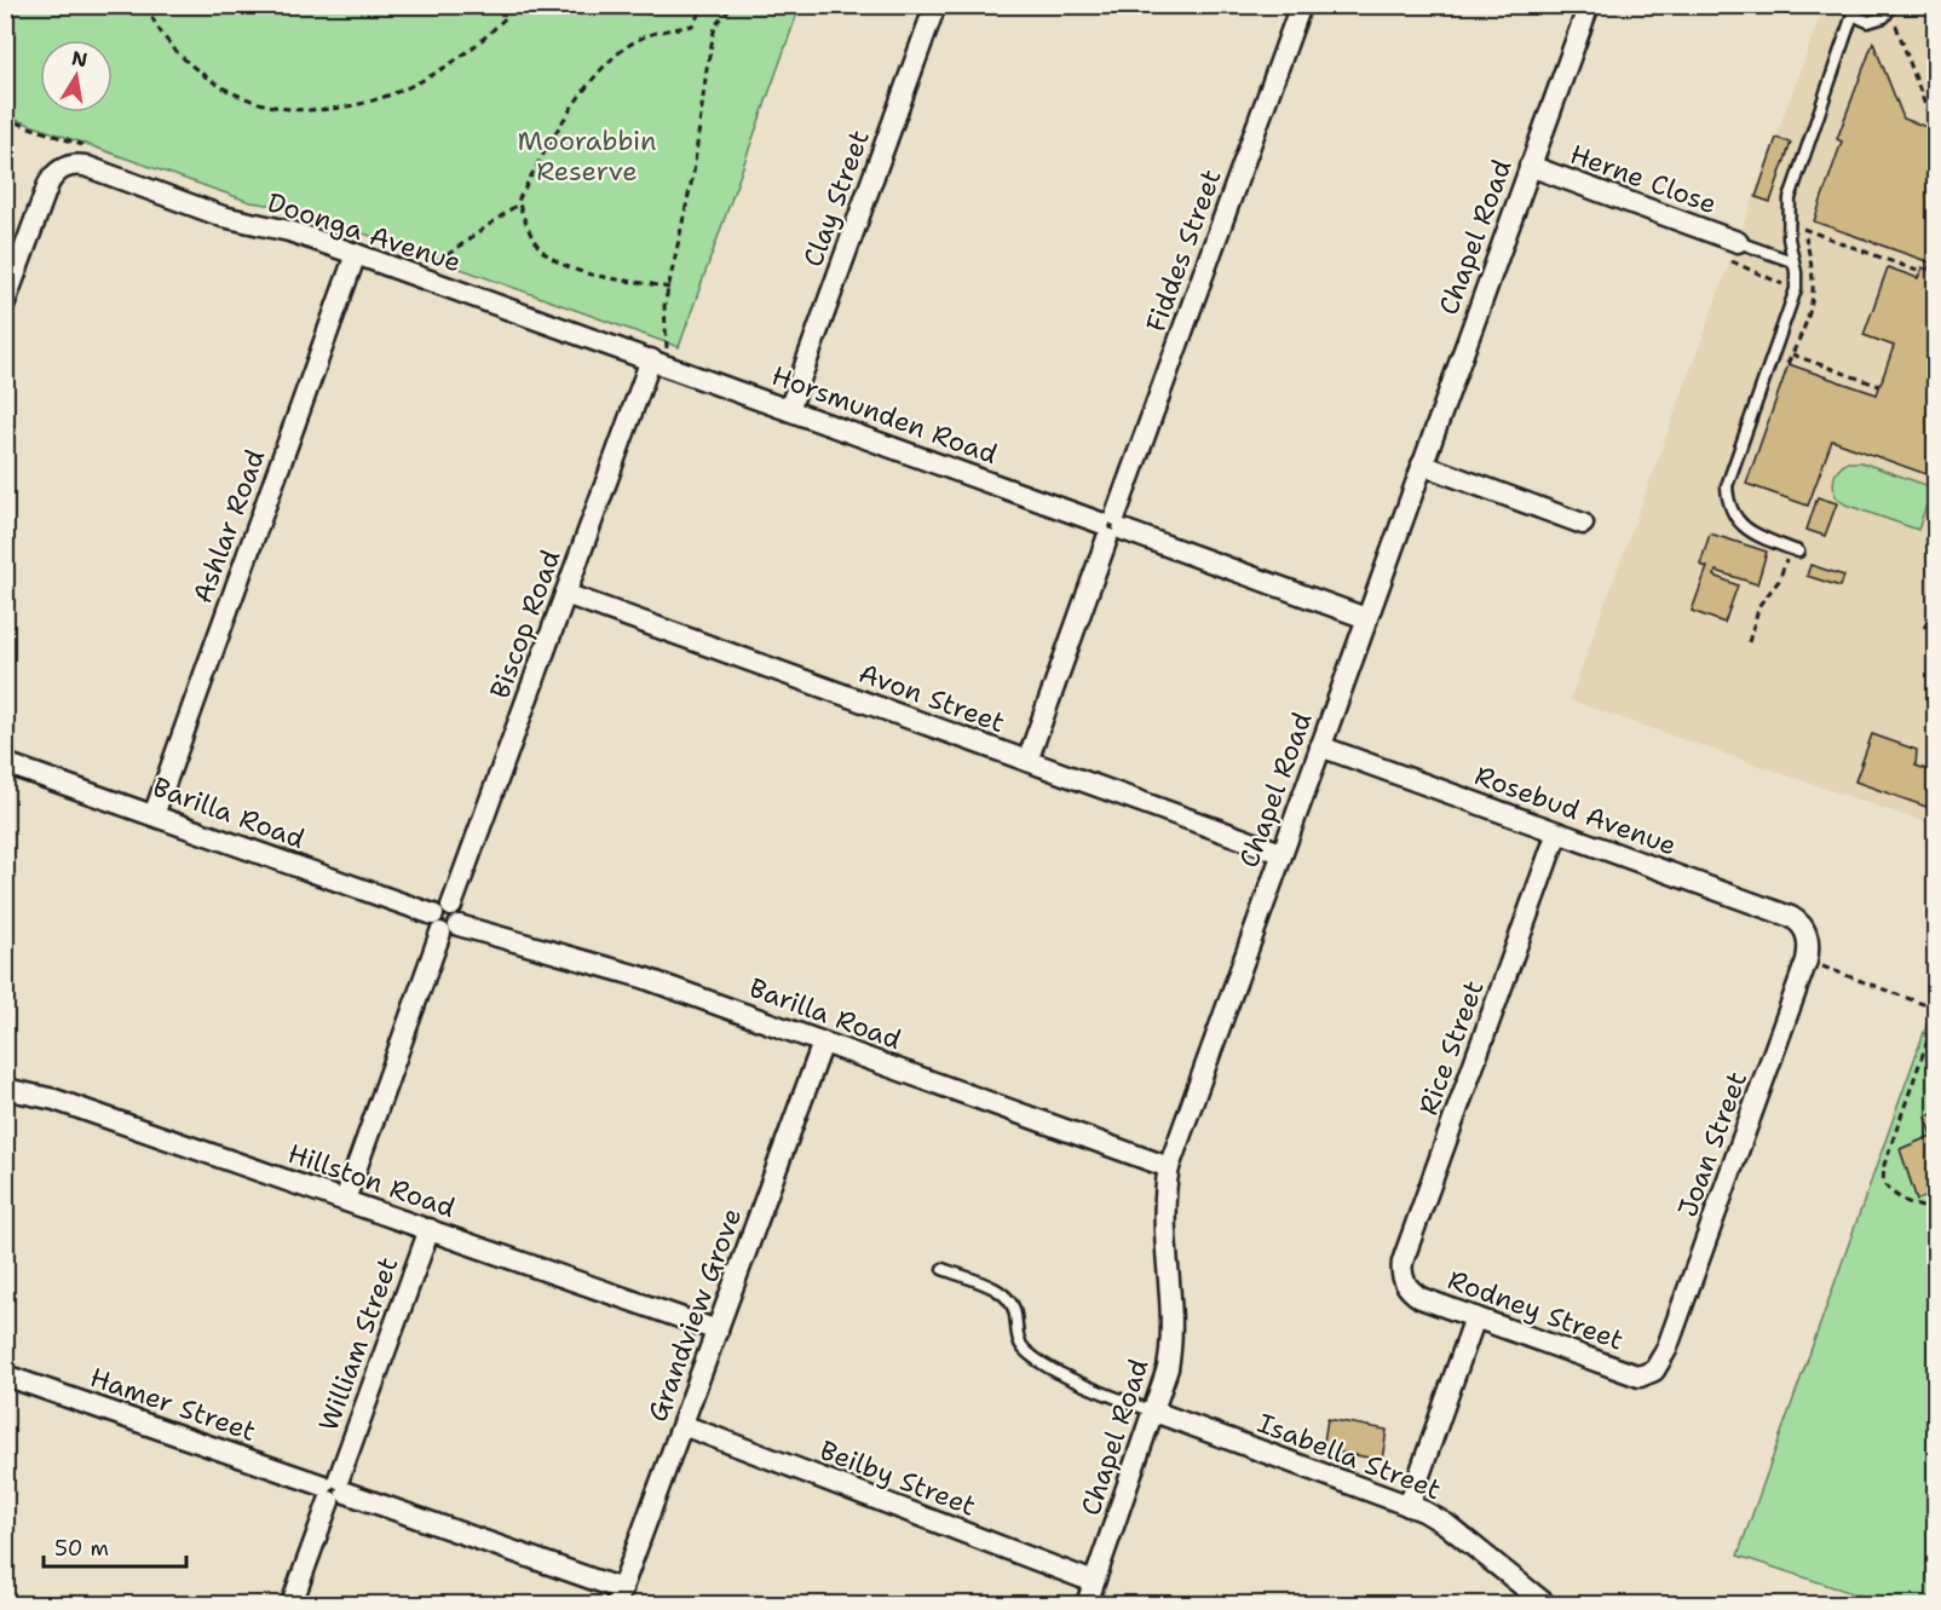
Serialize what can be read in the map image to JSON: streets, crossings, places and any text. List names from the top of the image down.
{
  "streets": {
    "street": [
      "Herne Close",
      "Clay Street",
      "Doonga Avenue",
      "Chapel Road",
      "Fiddes Street",
      "Horsmunden Road",
      "Ashlar Road",
      "Biscop Road",
      "Avon Street",
      "Rosebud Avenue",
      "Barilla Road",
      "Rice Street",
      "Joan Street",
      "Hillston Road",
      "Rodney Street",
      "Grandview Grove",
      "William Street",
      "Hamer Street",
      "Isabella Street",
      "Beilby Street"
    ]
  },
  "crossings": [
    ["Herne Close", "Chapel Road"],
    ["Clay Street", "Horsmunden Road"],
    ["Doonga Avenue", "Horsmunden Road"],
    ["Doonga Avenue", "Ashlar Road"],
    ["Doonga Avenue", "Biscop Road"],
    ["Chapel Road", "Horsmunden Road"],
    ["Chapel Road", "Avon Street"],
    ["Chapel Road", "Rosebud Avenue"],
    ["Chapel Road", "Barilla Road"],
    ["Chapel Road", "Isabella Street"],
    ["Chapel Road", "Beilby Street"],
    ["Fiddes Street", "Horsmunden Road"],
    ["Fiddes Street", "Avon Street"],
    ["Horsmunden Road", "Biscop Road"],
    ["Ashlar Road", "Barilla Road"],
    ["Biscop Road", "Avon Street"],
    ["Biscop Road", "Barilla Road"],
    ["Biscop Road", "Hillston Road"],
    ["Rosebud Avenue", "Rice Street"],
    ["Rosebud Avenue", "Joan Street"],
    ["Barilla Road", "Grandview Grove"],
    ["Rice Street", "Rodney Street"],
    ["Joan Street", "Rodney Street"],
    ["Hillston Road", "Grandview Grove"],
    ["Hillston Road", "William Street"],
    ["Grandview Grove", "Hamer Street"],
    ["Grandview Grove", "Beilby Street"],
    ["William Street", "Hamer Street"]
  ],
  "parks": ["Moorabbin Reserve"],
  "scale_bar": "50 m",
  "north": "top"
}
